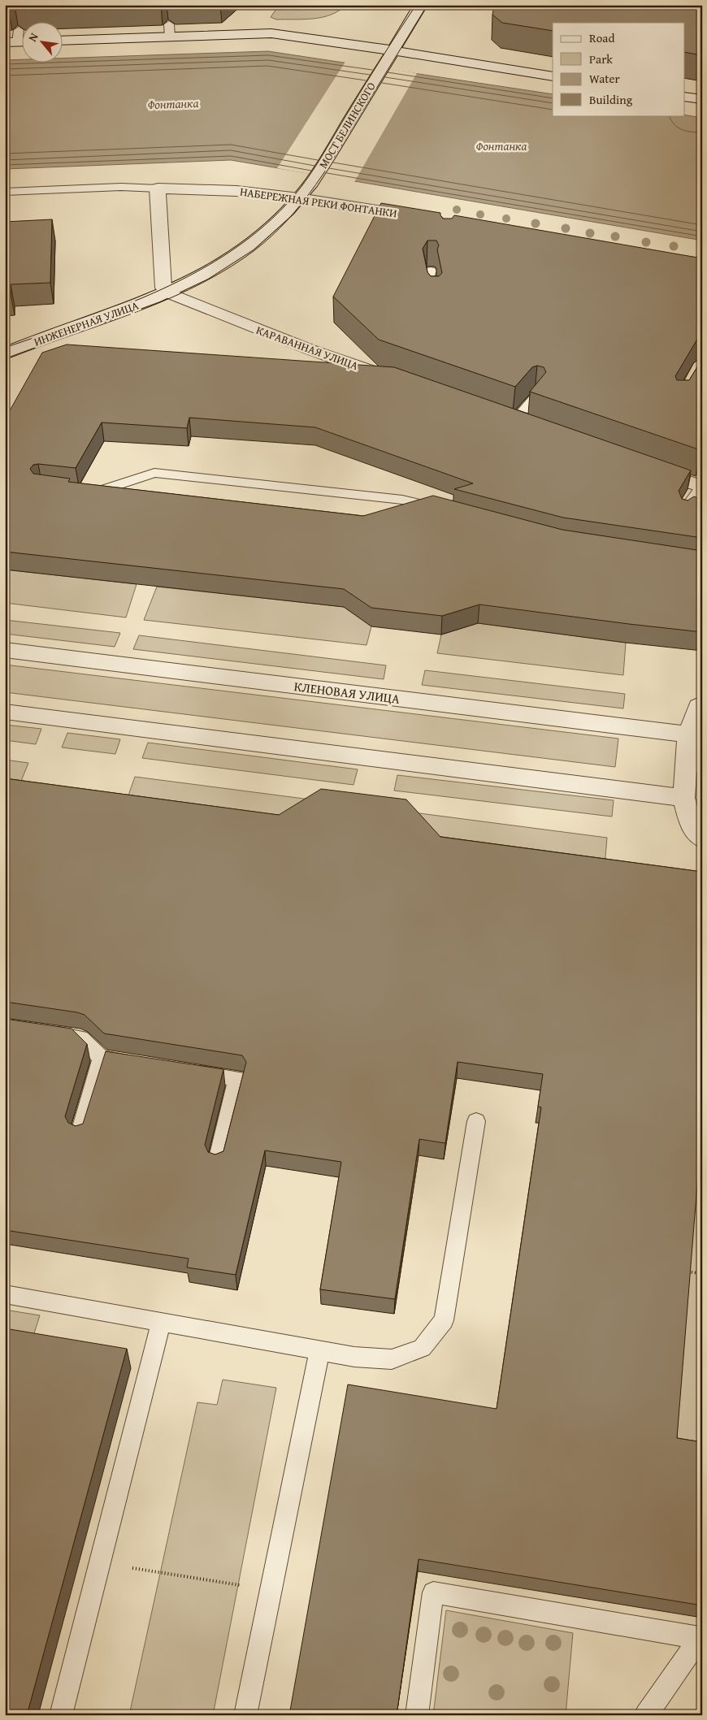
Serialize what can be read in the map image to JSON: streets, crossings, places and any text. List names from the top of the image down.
{
  "streets": {
    "street": [
      "МОСТ БЕЛИНСКОГО",
      "НАБЕРЕЖНАЯ РЕКИ ФОНТАНКИ",
      "ИНЖЕНЕРНАЯ УЛИЦА",
      "КАРАВАННАЯ УЛИЦА",
      "КЛЕНОВАЯ УЛИЦА"
    ]
  },
  "crossings": [
    ["МОСТ БЕЛИНСКОГО", "НАБЕРЕЖНАЯ РЕКИ ФОНТАНКИ"],
    ["МОСТ БЕЛИНСКОГО", "ИНЖЕНЕРНАЯ УЛИЦА"],
    ["МОСТ БЕЛИНСКОГО", "КАРАВАННАЯ УЛИЦА"],
    ["ИНЖЕНЕРНАЯ УЛИЦА", "КАРАВАННАЯ УЛИЦА"]
  ],
  "water": ["Фонтанка"],
  "legend": [
    "Road",
    "Park",
    "Water",
    "Building"
  ],
  "north": "top left"
}
